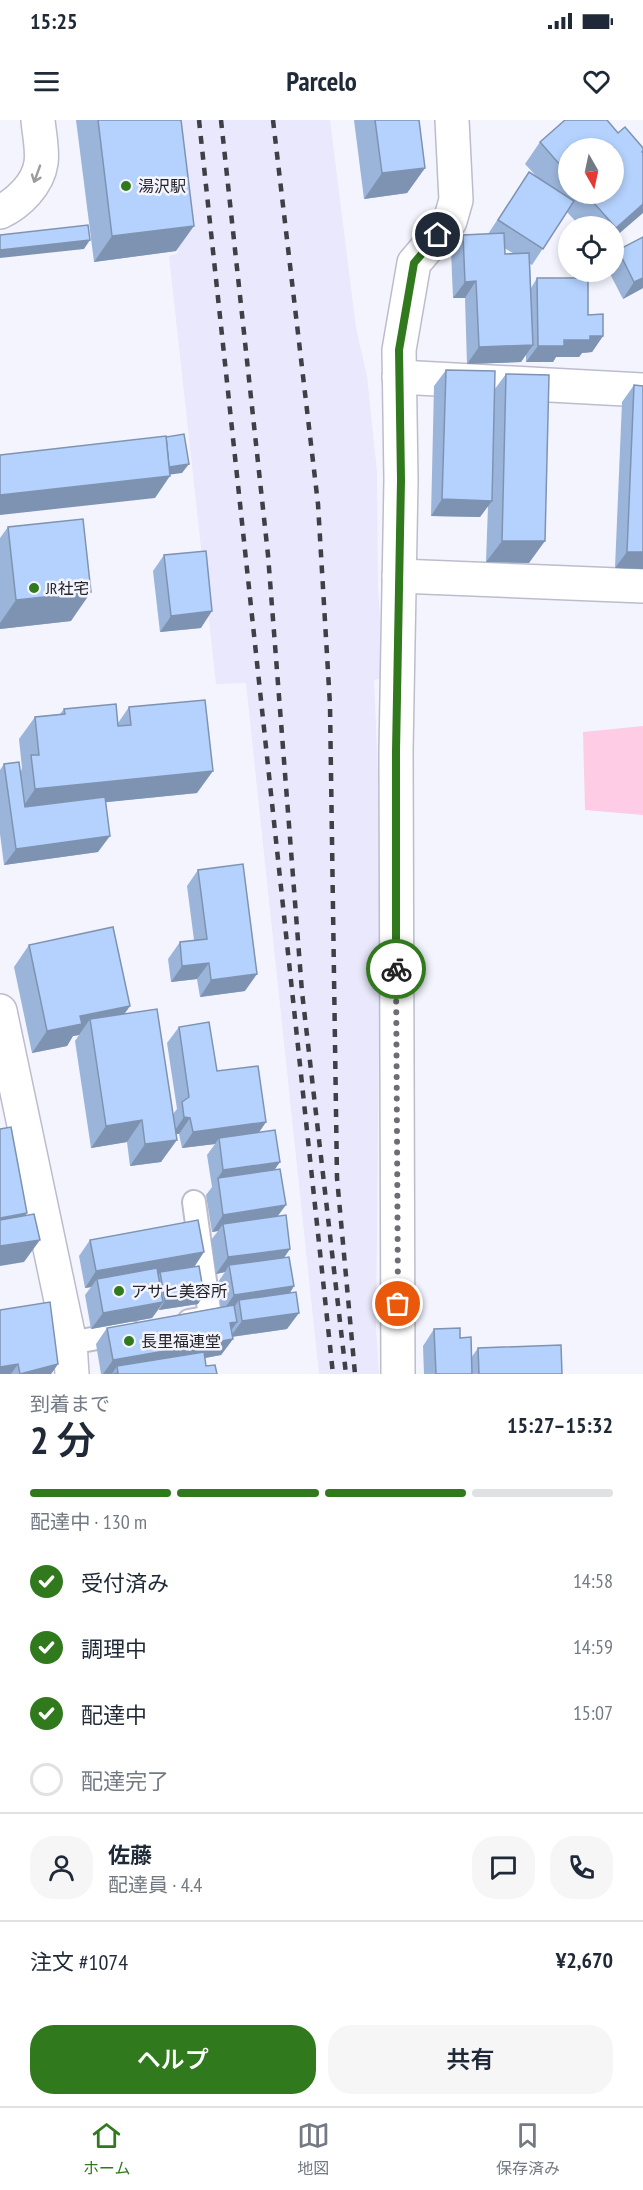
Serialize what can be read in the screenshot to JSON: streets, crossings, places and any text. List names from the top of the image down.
{
  "places": [
    "湯沢駅",
    "JR社宅",
    "アサヒ美容所",
    "長里福連堂"
  ],
  "north": "bottom",
  "page": {
    "status": "15:25",
    "header": "Parcelo",
    "heading": ["2 分", "到着まで", "15:27–15:32"],
    "panel": [
      "佐藤",
      "配達員 · 4.4",
      "注文 #1074",
      "¥2,670"
    ],
    "bar": "配達中 · 130 m",
    "list": [
      ["受付済み", "14:58"],
      ["調理中", "14:59"],
      ["配達中", "15:07"],
      "配達完了"
    ],
    "buttons": ["ヘルプ", "共有"],
    "tabs": ["ホーム", "地図", "保存済み"]
  }
}
